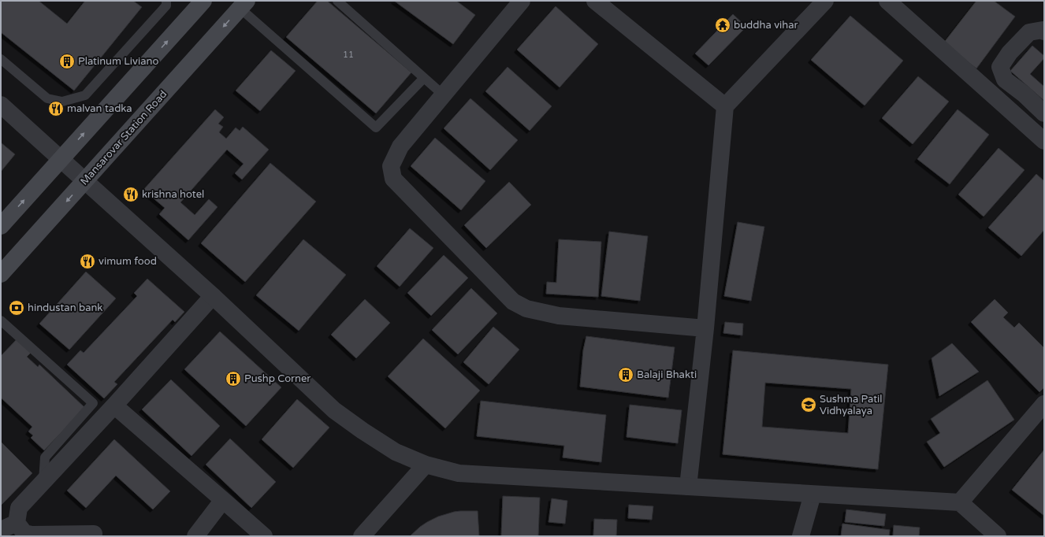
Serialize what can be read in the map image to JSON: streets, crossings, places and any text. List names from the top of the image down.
{
  "streets": {
    "main road": ["Mansarovar Station Road"]
  },
  "places": {
    "temple": ["buddha vihar"],
    "building": ["Platinum Liviano", "Balaji Bhakti", "Pushp Corner"],
    "restaurant": ["malvan tadka", "krishna hotel", "vimum food"],
    "bank": ["hindustan bank"],
    "school or university": ["Sushma Patil Vidhyalaya"]
  },
  "house_numbers": ["11"]
}
